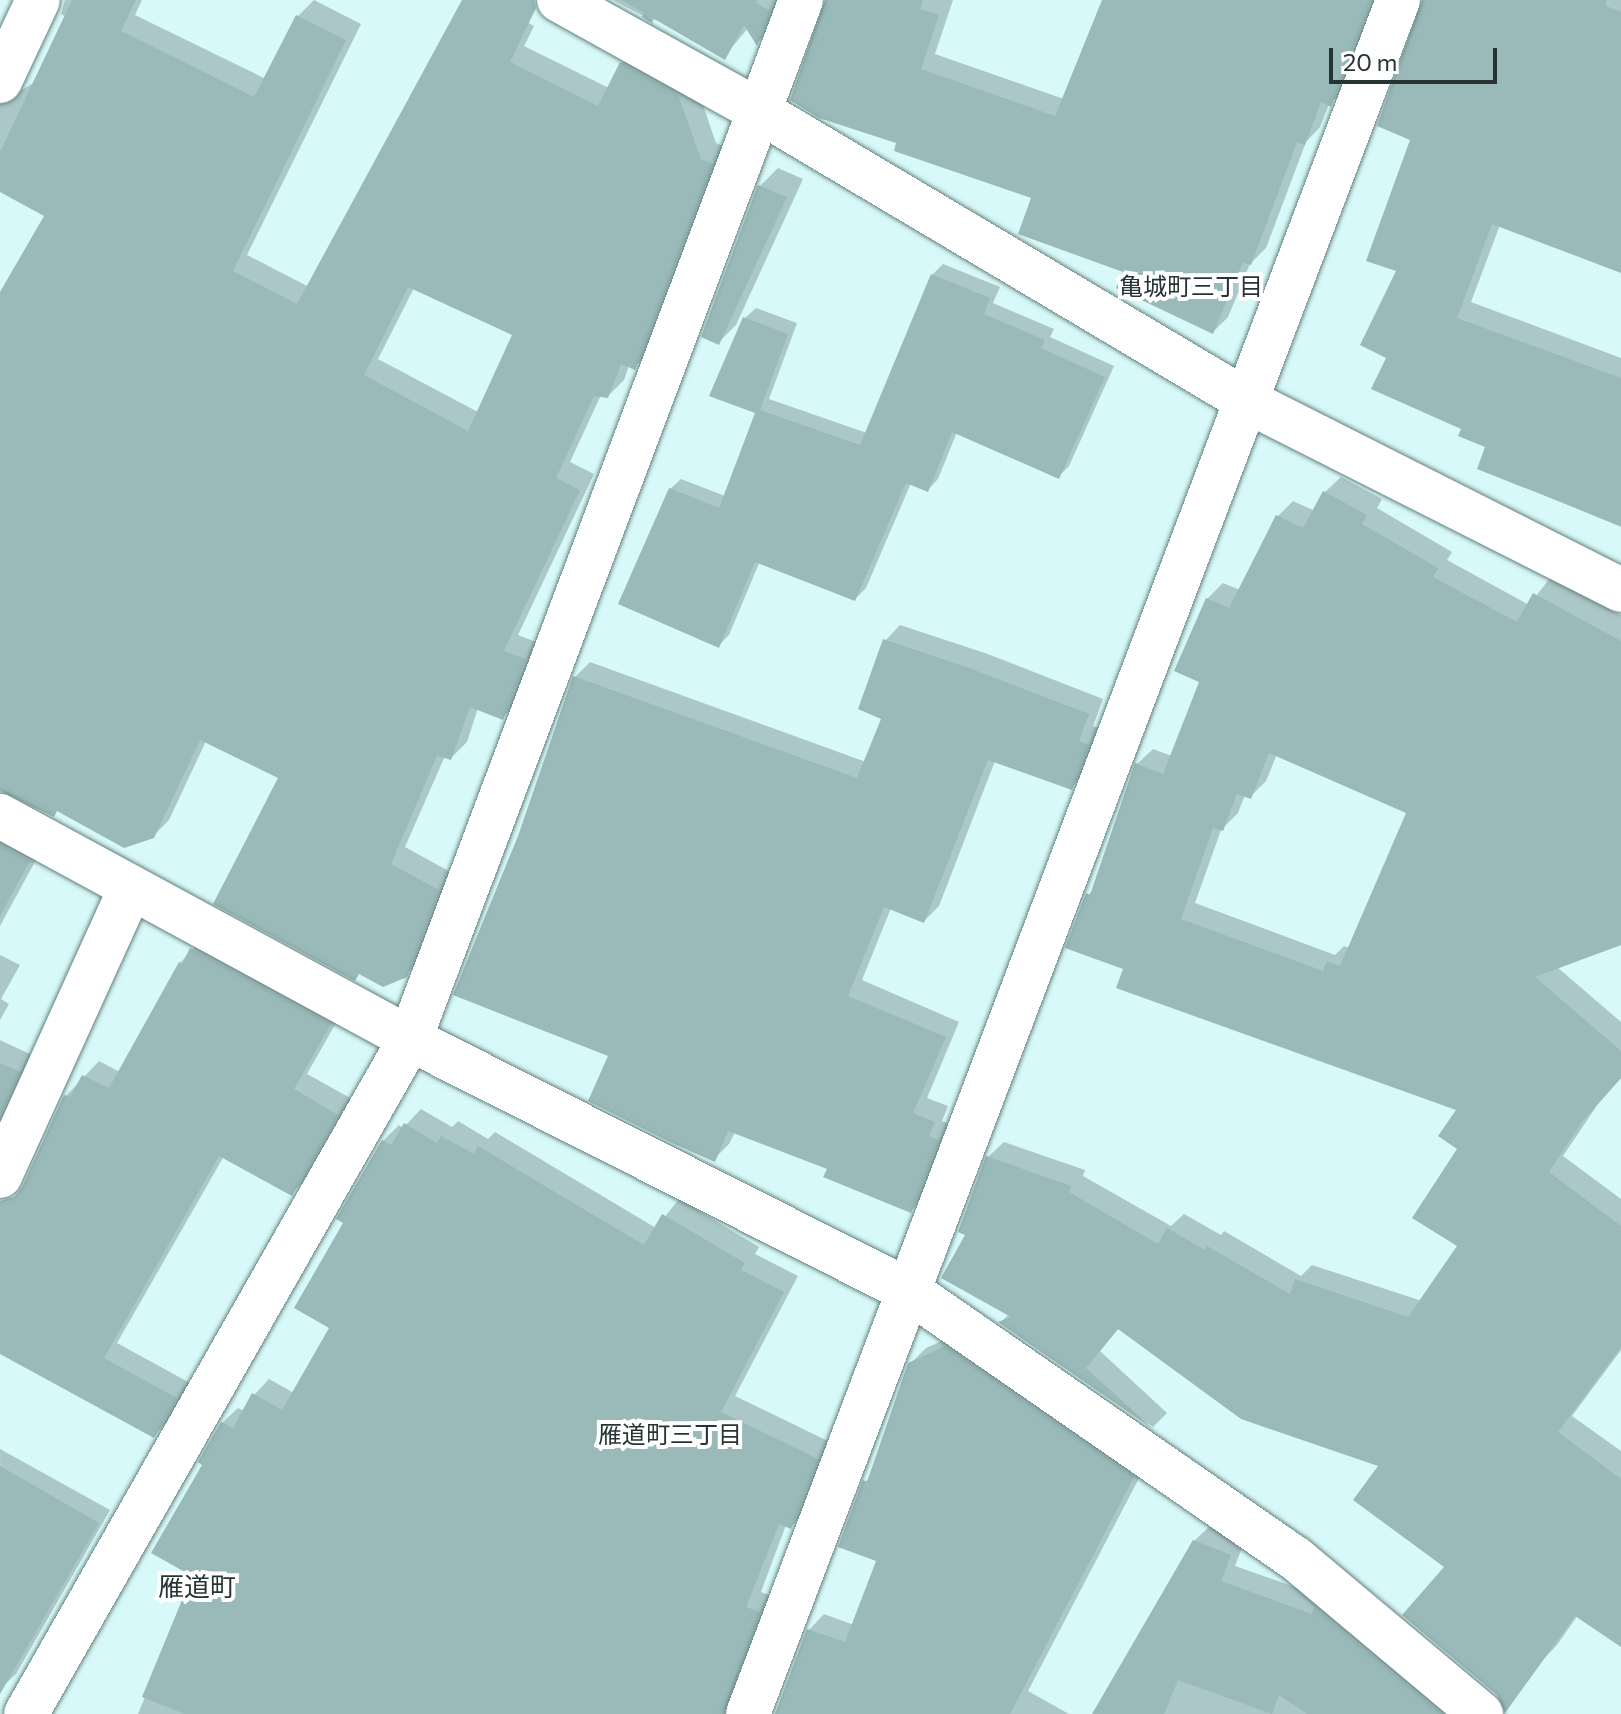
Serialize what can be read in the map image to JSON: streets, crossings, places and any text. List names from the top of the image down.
{
  "districts": ["亀城町三丁目", "雁道町三丁目", "雁道町"],
  "scale_bar": "20 m"
}
